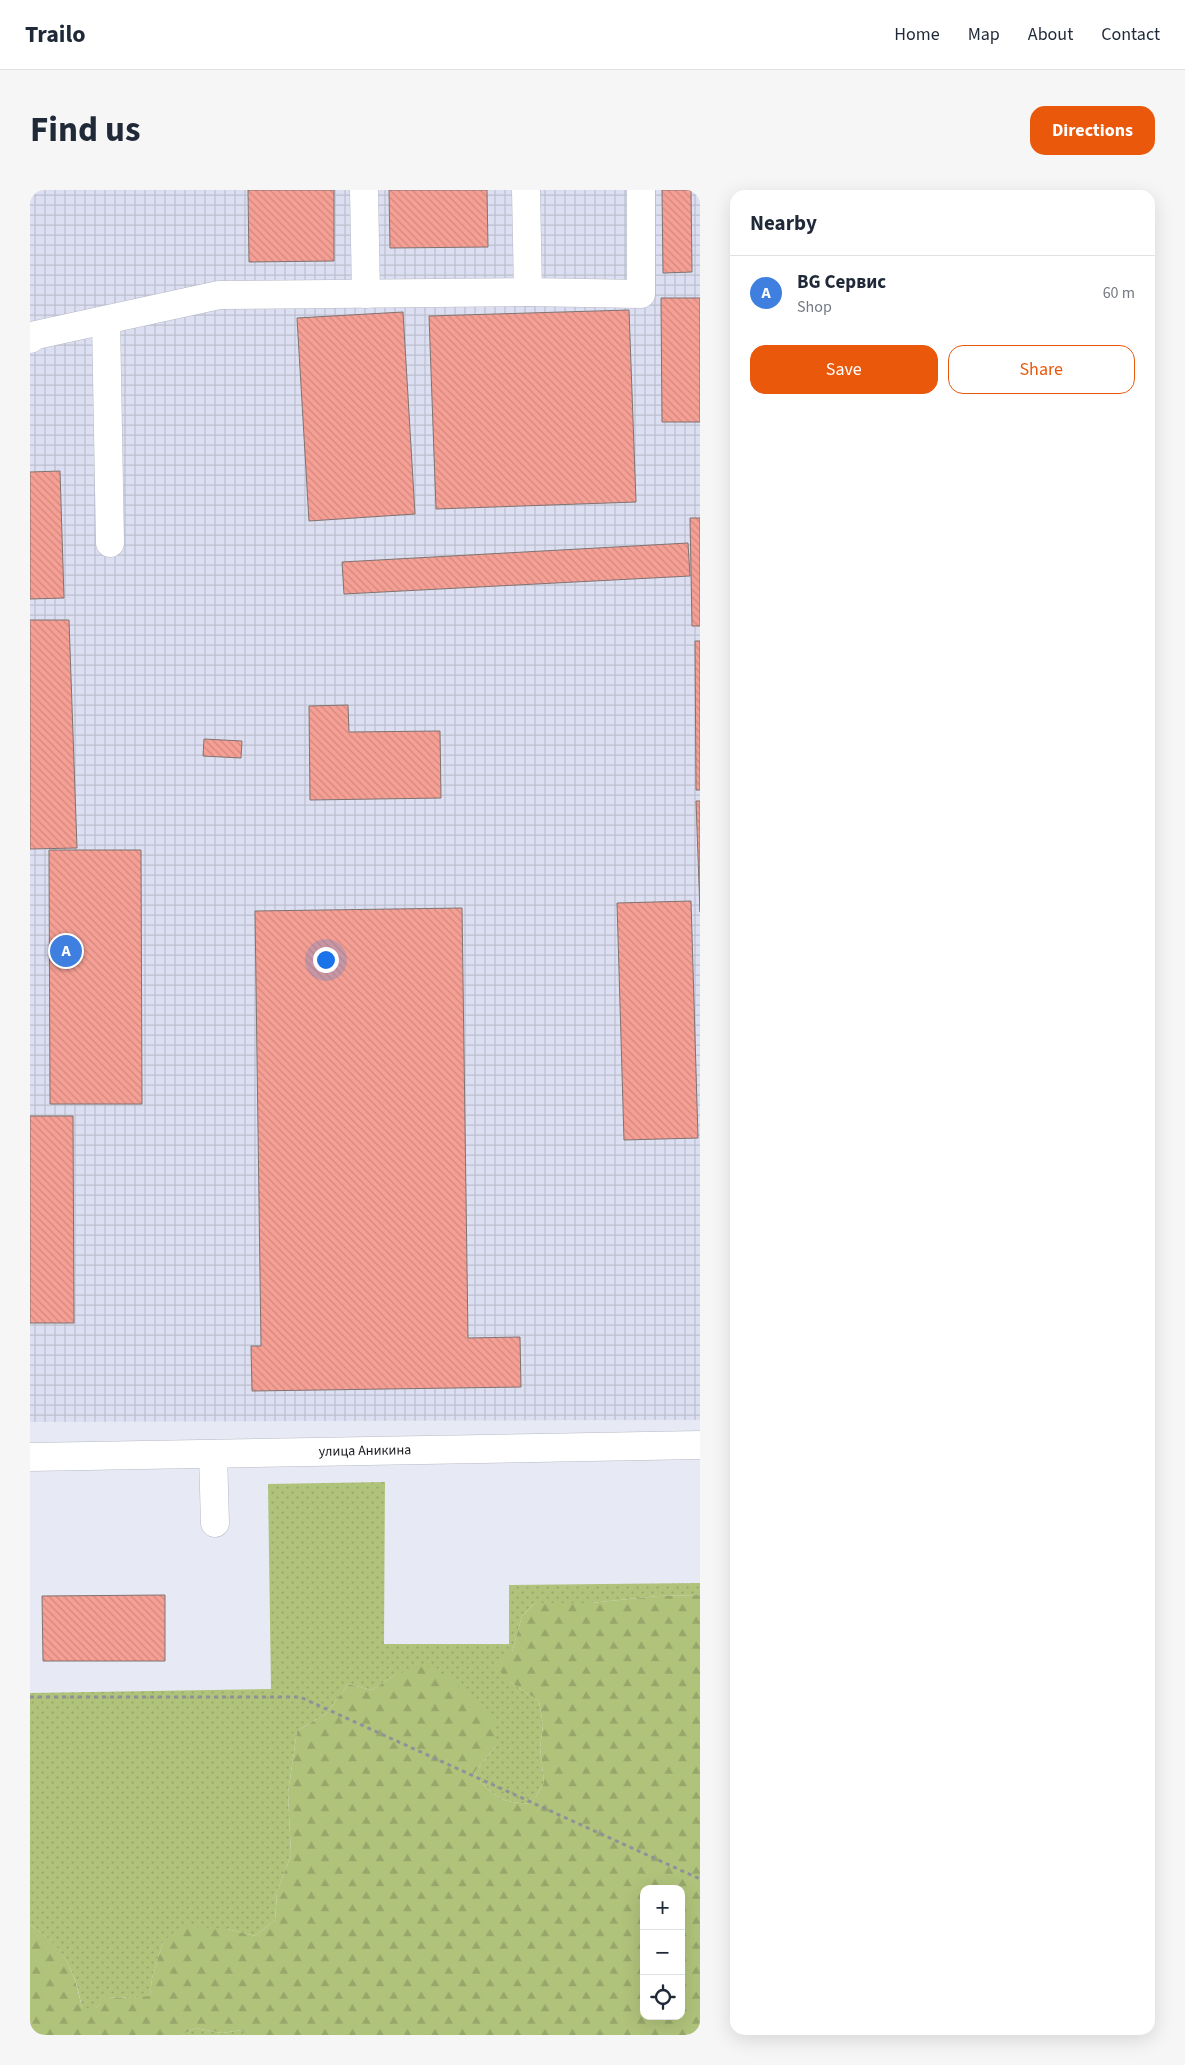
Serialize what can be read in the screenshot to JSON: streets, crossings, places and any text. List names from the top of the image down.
{
  "streets": {
    "main road": ["улица Аникина"]
  },
  "page": {
    "header": "Trailo",
    "nav": [
      "Home",
      "Map",
      "About",
      "Contact"
    ],
    "title": "Find us",
    "buttons": [
      "Directions",
      ["Save", "Share"]
    ],
    "heading": "Nearby",
    "list": [
      {
        "mark": "A",
        "name": "BG Сервис",
        "note": "Shop",
        "value": "60 m"
      }
    ],
    "pins": "A",
    "map_buttons": ["+", "−"]
  }
}
